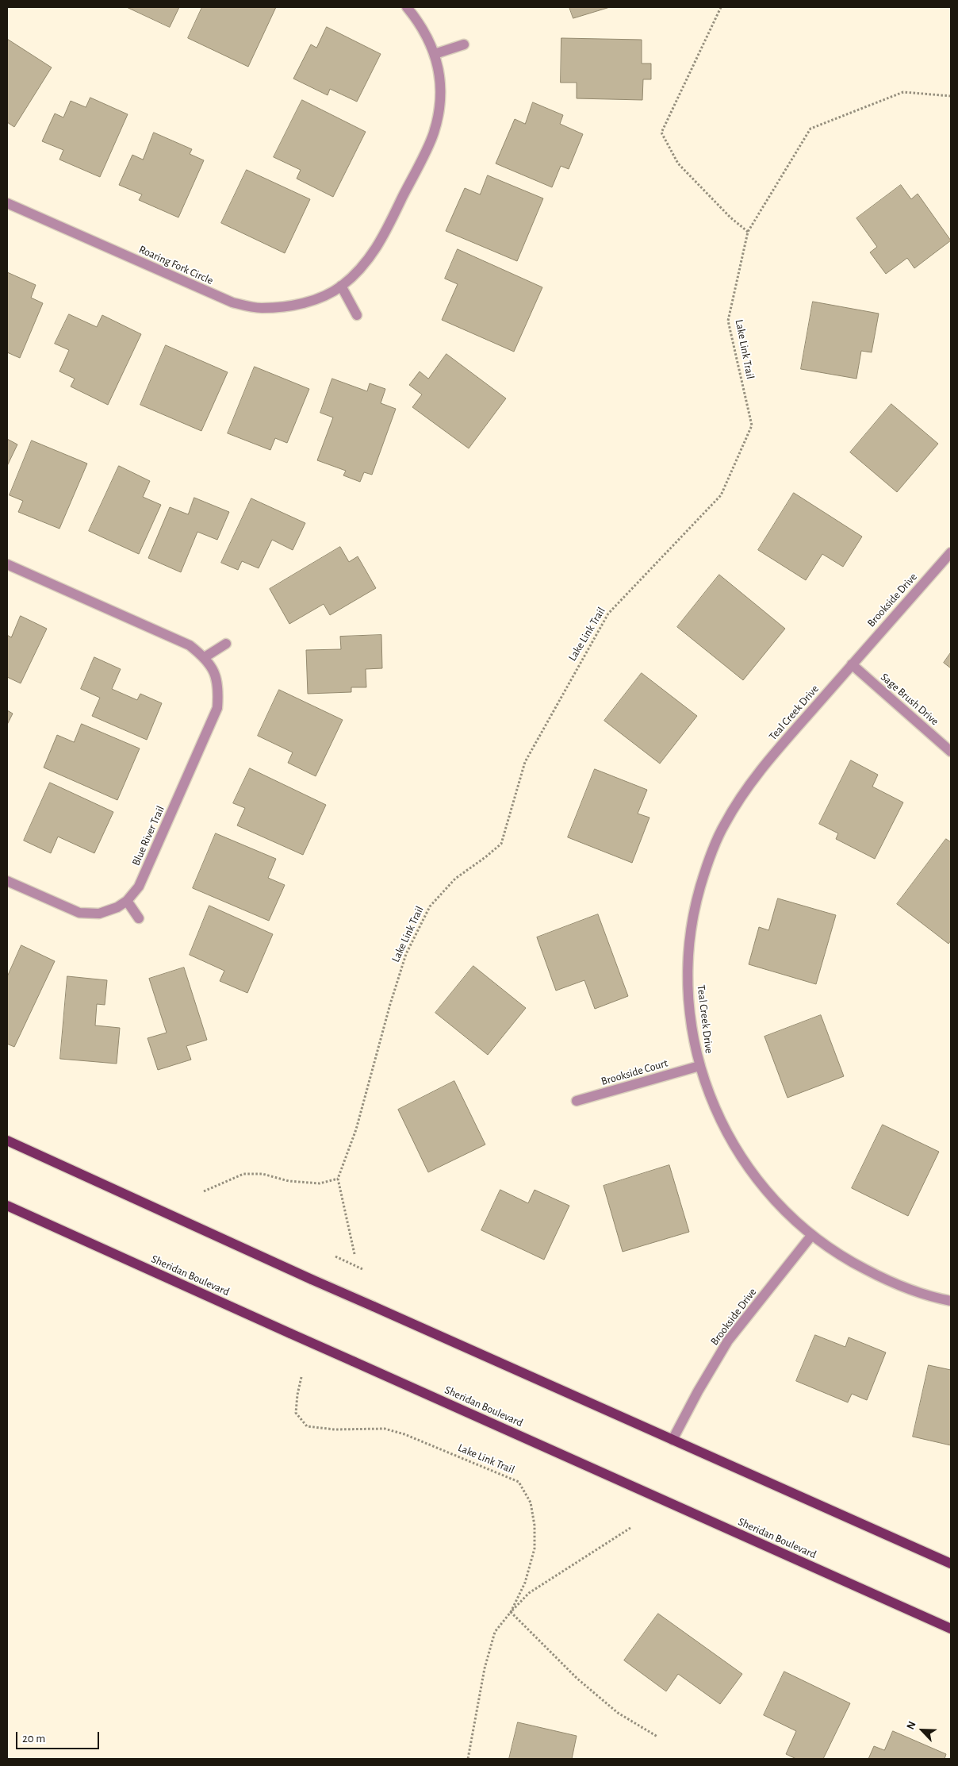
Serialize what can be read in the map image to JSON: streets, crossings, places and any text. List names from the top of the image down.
{
  "streets": {
    "main road": ["Sheridan Boulevard"],
    "street": [
      "Roaring Fork Circle",
      "Brookside Drive",
      "Sage Brush Drive",
      "Teal Creek Drive",
      "Blue River Trail",
      "Brookside Court"
    ],
    "path": ["Lake Link Trail"]
  },
  "crossings": [
    ["Brookside Drive", "Sage Brush Drive"],
    ["Brookside Drive", "Teal Creek Drive"],
    ["Sage Brush Drive", "Teal Creek Drive"],
    ["Teal Creek Drive", "Brookside Court"]
  ],
  "scale_bar": "20 m",
  "north": "top left"
}
